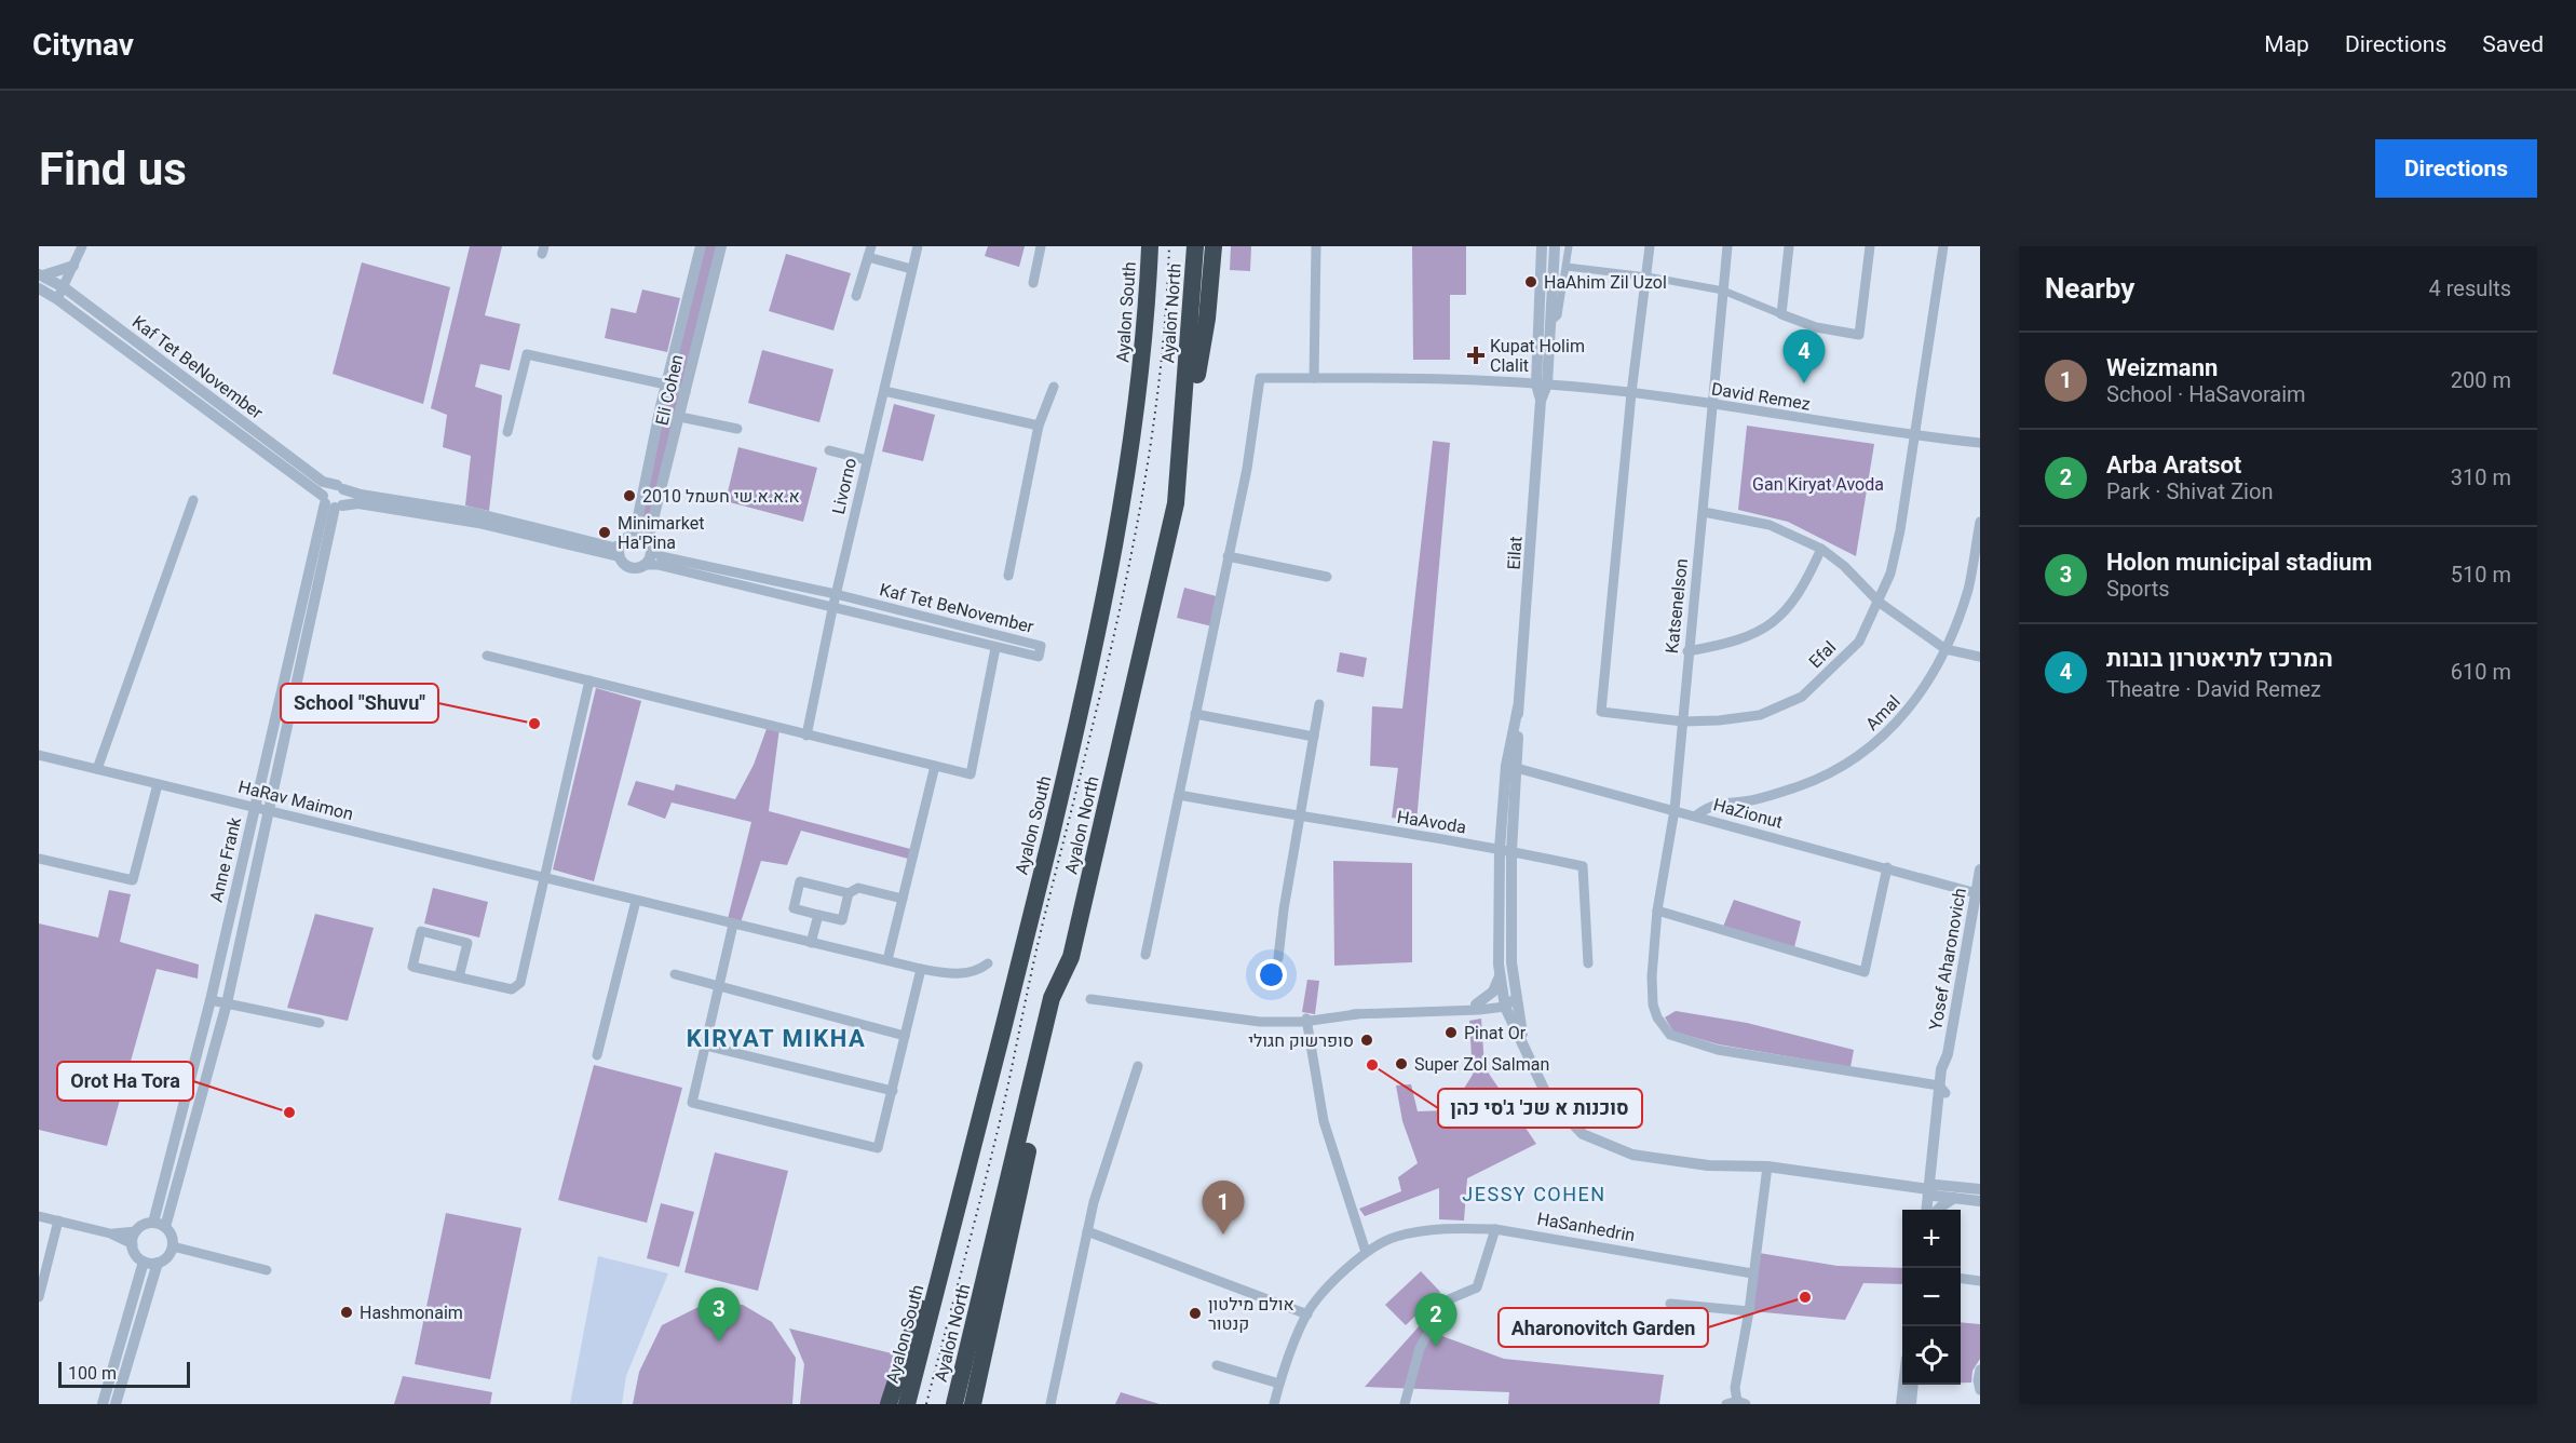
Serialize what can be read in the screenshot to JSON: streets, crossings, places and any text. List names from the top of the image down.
{
  "streets": {
    "highway": ["Ayalon South", "Ayalon North"],
    "street": [
      "Kaf Tet BeNovember",
      "Eli Cohen",
      "David Remez",
      "Livorno",
      "Eilat",
      "Katsenelson",
      "Efal",
      "Amal",
      "HaRav Maimon",
      "HaZionut",
      "HaAvoda",
      "Anne Frank",
      "Yosef Aharonovich",
      "HaSanhedrin"
    ]
  },
  "crossings": [
    ["Kaf Tet BeNovember", "Eli Cohen"],
    ["Kaf Tet BeNovember", "Livorno"],
    ["Kaf Tet BeNovember", "Anne Frank"],
    ["David Remez", "Eilat"],
    ["David Remez", "Katsenelson"],
    ["David Remez", "Efal"],
    ["Eilat", "HaZionut"],
    ["Eilat", "HaAvoda"],
    ["Katsenelson", "Efal"],
    ["Katsenelson", "HaZionut"],
    ["Katsenelson", "Yosef Aharonovich"],
    ["Amal", "HaZionut"],
    ["HaRav Maimon", "Anne Frank"],
    ["HaZionut", "Yosef Aharonovich"]
  ],
  "districts": ["KIRYAT MIKHA", "JESSY COHEN"],
  "parks": ["Gan Kiryat Avoda"],
  "places": {
    "other": [
      "HaAhim Zil Uzol",
      "א.א.א.שי חשמל 2010",
      "Minimarket Ha'Pina",
      "School \"Shuvu\"",
      "Pinat Or",
      "סופרשוק חגולי",
      "Super Zol Salman",
      "סוכנות א שכ' ג'סי כהן",
      "Orot Ha Tora",
      "Aharonovitch Garden",
      "Hashmonaim",
      "אולם מילטון קנטור"
    ],
    "health": ["Kupat Holim Clalit"]
  },
  "scale_bar": "100 m",
  "page": {
    "header": "Citynav",
    "nav": ["Map", "Directions", "Saved"],
    "buttons": "Directions",
    "title": "Find us",
    "heading": ["Nearby", "4 results"],
    "pins": [
      "4",
      "1",
      "3",
      "2"
    ],
    "list": [
      {
        "mark": "1",
        "name": "Weizmann",
        "note": "School · HaSavoraim",
        "value": "200 m"
      },
      {
        "mark": "2",
        "name": "Arba Aratsot",
        "note": "Park · Shivat Zion",
        "value": "310 m"
      },
      {
        "mark": "3",
        "name": "Holon municipal stadium",
        "note": "Sports",
        "value": "510 m"
      },
      {
        "mark": "4",
        "name": "המרכז לתיאטרון בובות",
        "note": "Theatre · David Remez",
        "value": "610 m"
      }
    ],
    "map_buttons": ["+", "−"],
    "scale": "100 m"
  }
}
